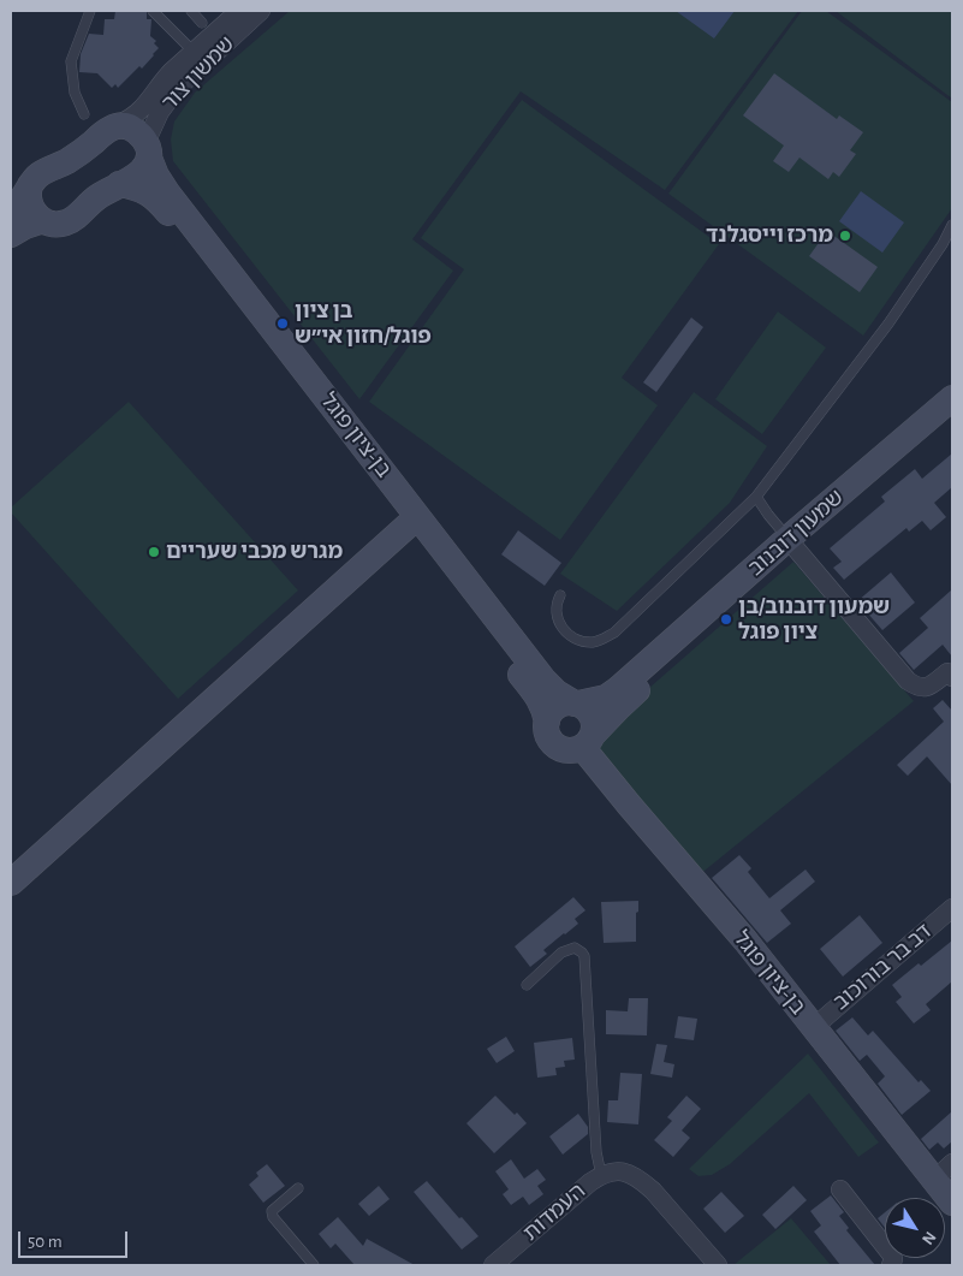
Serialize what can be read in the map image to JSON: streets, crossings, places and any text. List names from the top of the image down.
{
  "streets": {
    "street": [
      "שמשון צור",
      "בן-ציון פוגל",
      "שמעון דובנוב",
      "דב בר בורוכוב",
      "העמדות"
    ]
  },
  "crossings": [
    ["שמשון צור", "בן-ציון פוגל"],
    ["בן-ציון פוגל", "שמעון דובנוב"],
    ["בן-ציון פוגל", "דב בר בורוכוב"]
  ],
  "places": [
    "מרכז וייסגלנד",
    "בן ציון פוגל/חזון אי״ש",
    "מגרש מכבי שעריים",
    "שמעון דובנוב/בן ציון פוגל"
  ],
  "scale_bar": "50 m",
  "north": "bottom right"
}
